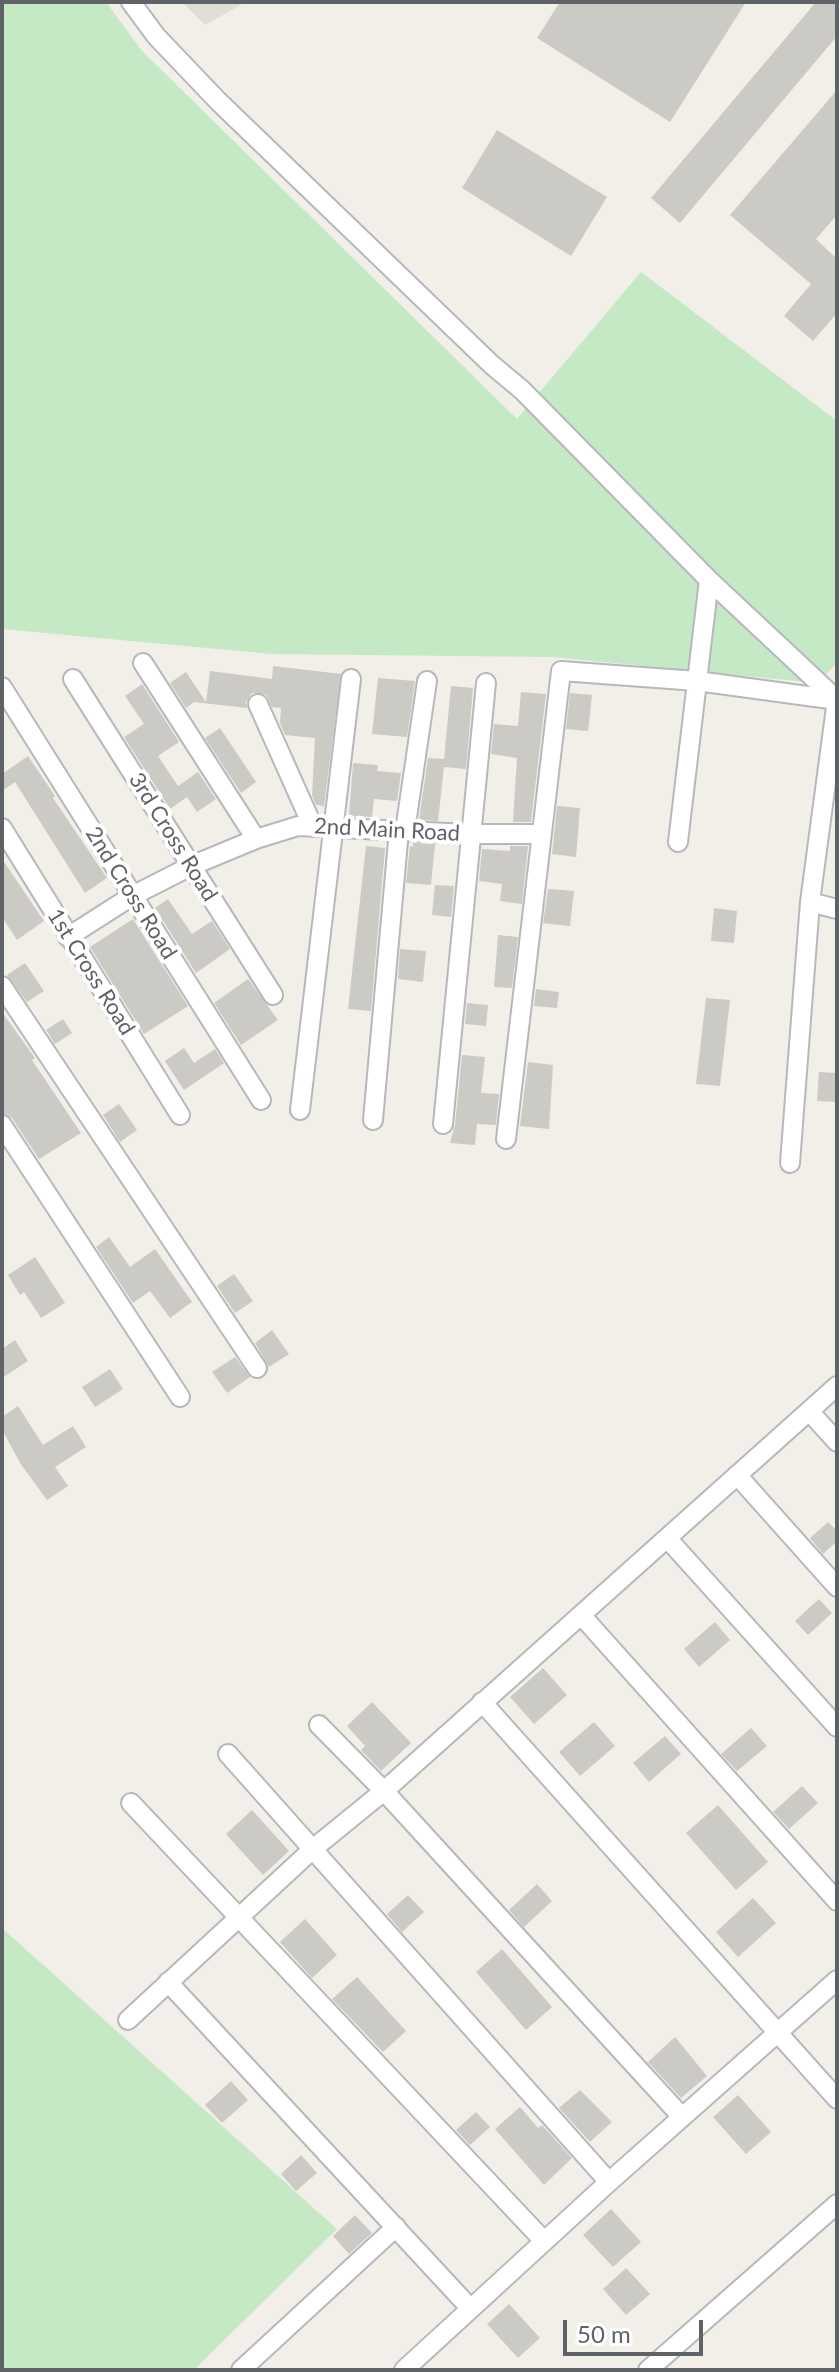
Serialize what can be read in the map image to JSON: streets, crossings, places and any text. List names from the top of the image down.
{
  "streets": {
    "street": [
      "2nd Main Road",
      "3rd Cross Road",
      "2nd Cross Road",
      "1st Cross Road"
    ]
  },
  "crossings": [
    ["2nd Main Road", "3rd Cross Road"],
    ["2nd Main Road", "2nd Cross Road"],
    ["2nd Main Road", "1st Cross Road"]
  ],
  "scale_bar": "50 m"
}
